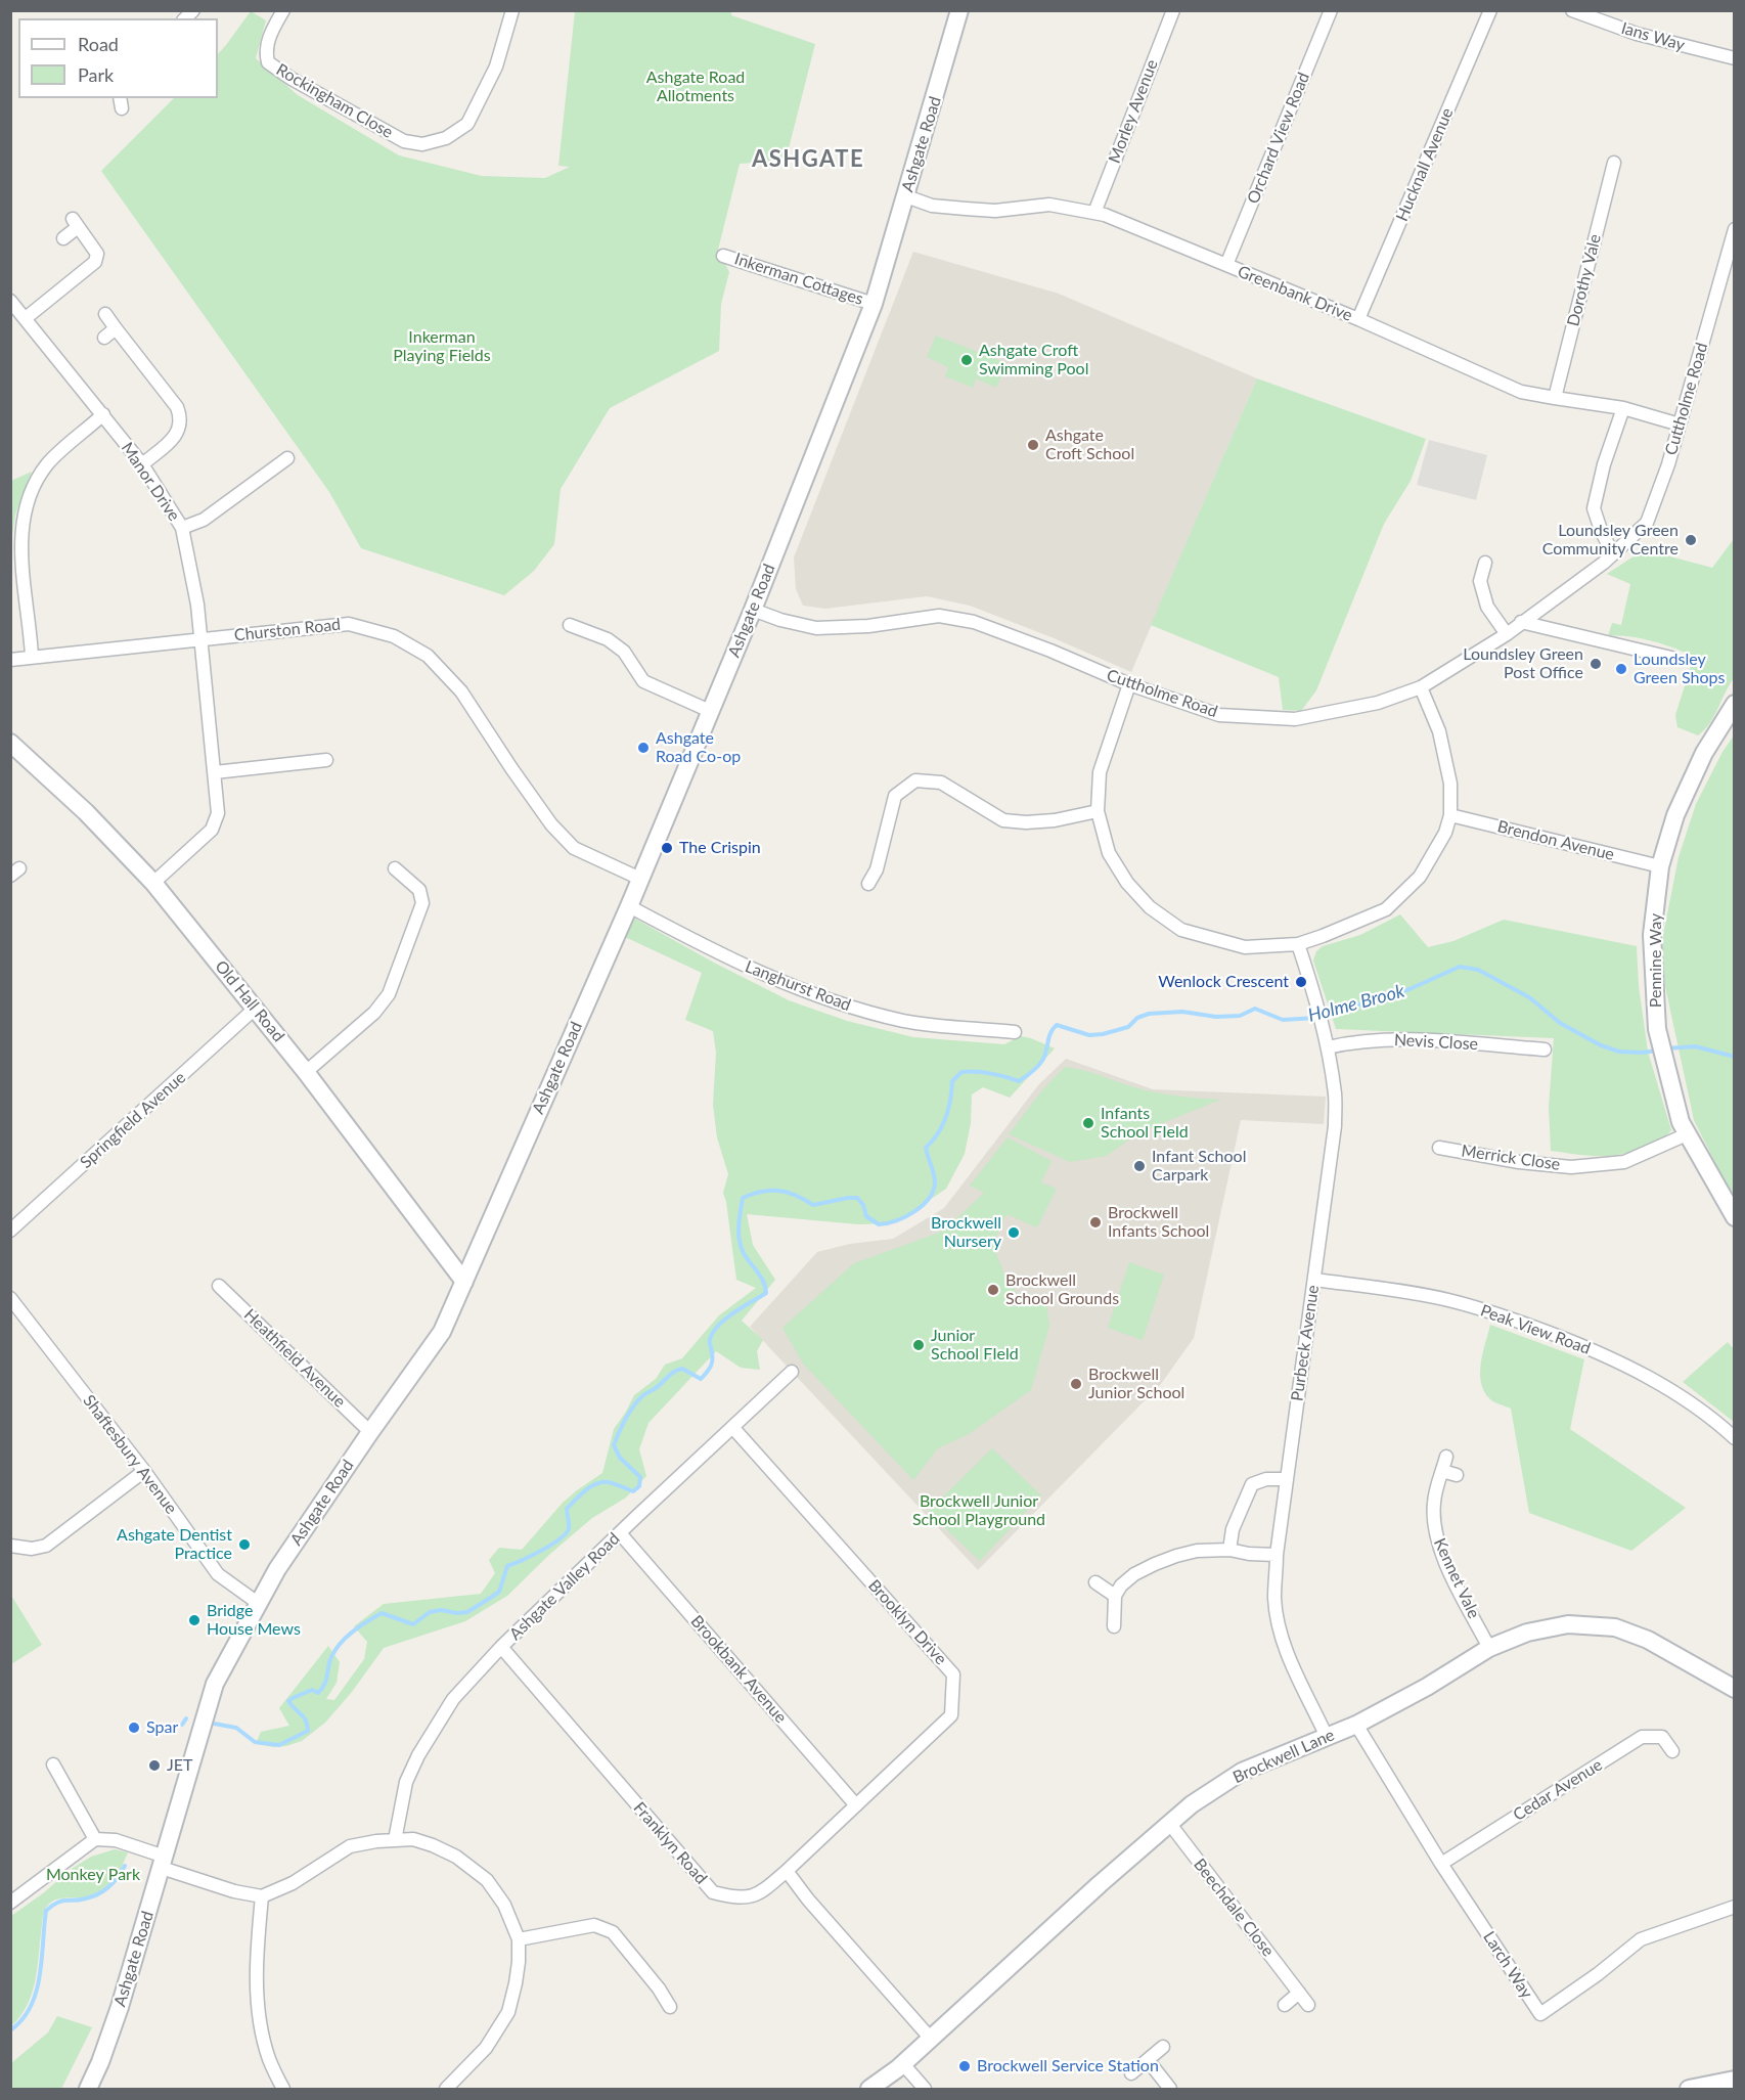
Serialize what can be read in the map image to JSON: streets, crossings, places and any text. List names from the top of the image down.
{
  "streets": {
    "street": [
      "Ians Way",
      "Rockingham Close",
      "Morley Avenue",
      "Orchard View Road",
      "Ashgate Road",
      "Hucknall Avenue",
      "Inkerman Cottages",
      "Dorothy Vale",
      "Greenbank Drive",
      "Cuttholme Road",
      "Manor Drive",
      "Churston Road",
      "Brendon Avenue",
      "Pennine Way",
      "Langhurst Road",
      "Old Hall Road",
      "Nevis Close",
      "Springfield Avenue",
      "Merrick Close",
      "Peak View Road",
      "Purbeck Avenue",
      "Heathfield Avenue",
      "Shaftesbury Avenue",
      "Kennet Vale",
      "Ashgate Valley Road",
      "Brooklyn Drive",
      "Brookbank Avenue",
      "Brockwell Lane",
      "Cedar Avenue",
      "Franklyn Road",
      "Beechdale Close",
      "Larch Way"
    ]
  },
  "crossings": [
    ["Morley Avenue", "Greenbank Drive"],
    ["Orchard View Road", "Greenbank Drive"],
    ["Ashgate Road", "Inkerman Cottages"],
    ["Ashgate Road", "Greenbank Drive"],
    ["Ashgate Road", "Cuttholme Road"],
    ["Ashgate Road", "Churston Road"],
    ["Ashgate Road", "Langhurst Road"],
    ["Ashgate Road", "Old Hall Road"],
    ["Ashgate Road", "Heathfield Avenue"],
    ["Ashgate Road", "Shaftesbury Avenue"],
    ["Hucknall Avenue", "Greenbank Drive"],
    ["Dorothy Vale", "Greenbank Drive"],
    ["Greenbank Drive", "Cuttholme Road"],
    ["Manor Drive", "Churston Road"],
    ["Manor Drive", "Old Hall Road"],
    ["Brendon Avenue", "Pennine Way"],
    ["Pennine Way", "Merrick Close"],
    ["Old Hall Road", "Springfield Avenue"],
    ["Nevis Close", "Purbeck Avenue"],
    ["Peak View Road", "Purbeck Avenue"],
    ["Purbeck Avenue", "Brockwell Lane"],
    ["Kennet Vale", "Brockwell Lane"],
    ["Ashgate Valley Road", "Brooklyn Drive"],
    ["Ashgate Valley Road", "Brookbank Avenue"],
    ["Ashgate Valley Road", "Franklyn Road"],
    ["Brooklyn Drive", "Brookbank Avenue"],
    ["Brooklyn Drive", "Franklyn Road"],
    ["Brockwell Lane", "Beechdale Close"],
    ["Brockwell Lane", "Larch Way"],
    ["Cedar Avenue", "Larch Way"]
  ],
  "districts": ["ASHGATE"],
  "water": ["Holme Brook"],
  "parks": [
    "Ashgate Road Allotments",
    "Inkerman Playing Fields",
    "Brockwell Junior School Playground",
    "Monkey Park"
  ],
  "places": [
    "Ashgate Croft Swimming Pool",
    "Ashgate Croft School",
    "Loundsley Green Community Centre",
    "Loundsley Green Post Office",
    "Loundsley Green Shops",
    "Ashgate Road Co-op",
    "The Crispin",
    "Wenlock Crescent",
    "Infants School FIeld",
    "Infant School Carpark",
    "Brockwell Infants School",
    "Brockwell Nursery",
    "Brockwell School Grounds",
    "Junior School FIeld",
    "Brockwell Junior School",
    "Ashgate Dentist Practice",
    "Bridge House Mews",
    "Spar",
    "JET",
    "Brockwell Service Station"
  ],
  "legend": ["Road", "Park"]
}
